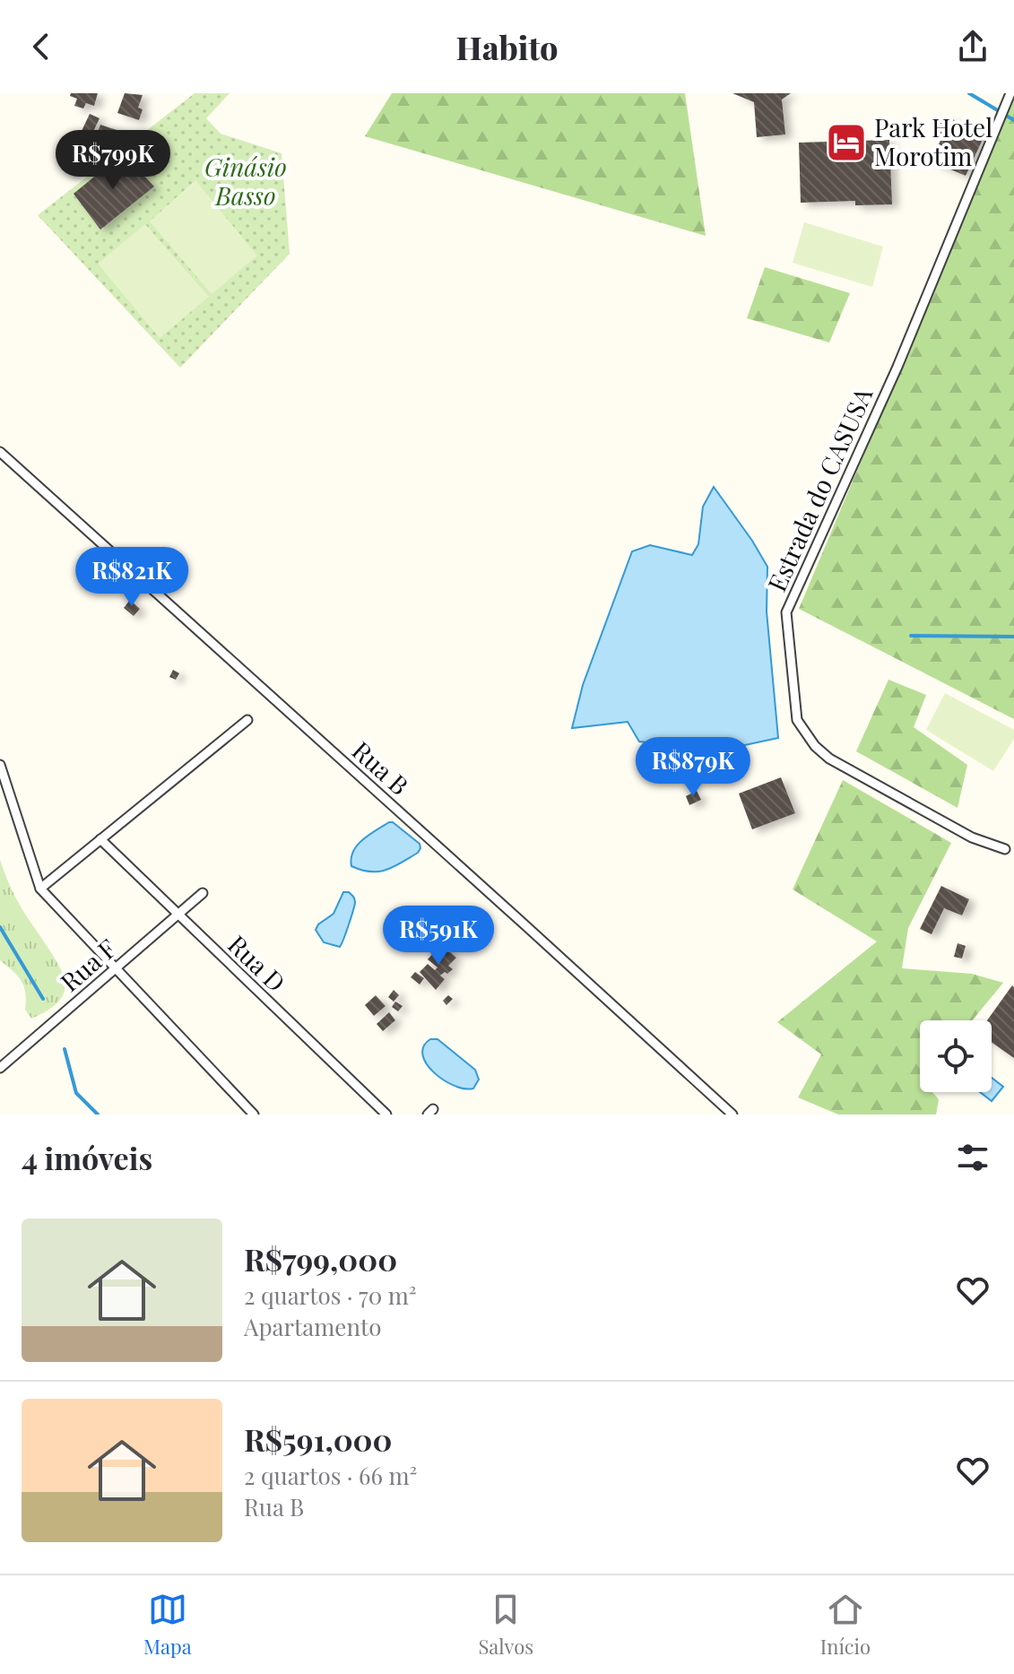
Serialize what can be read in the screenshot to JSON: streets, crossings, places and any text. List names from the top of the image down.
{
  "streets": {
    "street": [
      "Estrada do CASUSA",
      "Rua B",
      "Rua D",
      "Rua F"
    ]
  },
  "crossings": [
    ["Rua D", "Rua F"]
  ],
  "parks": ["Ginásio Basso"],
  "places": {
    "hotel": ["Park Hotel Morotim"]
  },
  "page": {
    "header": "Habito",
    "price": [
      "R$799K",
      "R$821K",
      "R$879K",
      "R$591K"
    ],
    "heading": "4 imóveis",
    "list": [
      {
        "name": "R$799,000",
        "note": "2 quartos · 70 m² · Apartamento"
      },
      {
        "name": "R$591,000",
        "note": "2 quartos · 66 m² · Rua B"
      }
    ],
    "tabs": ["Mapa", "Salvos", "Início"]
  }
}
